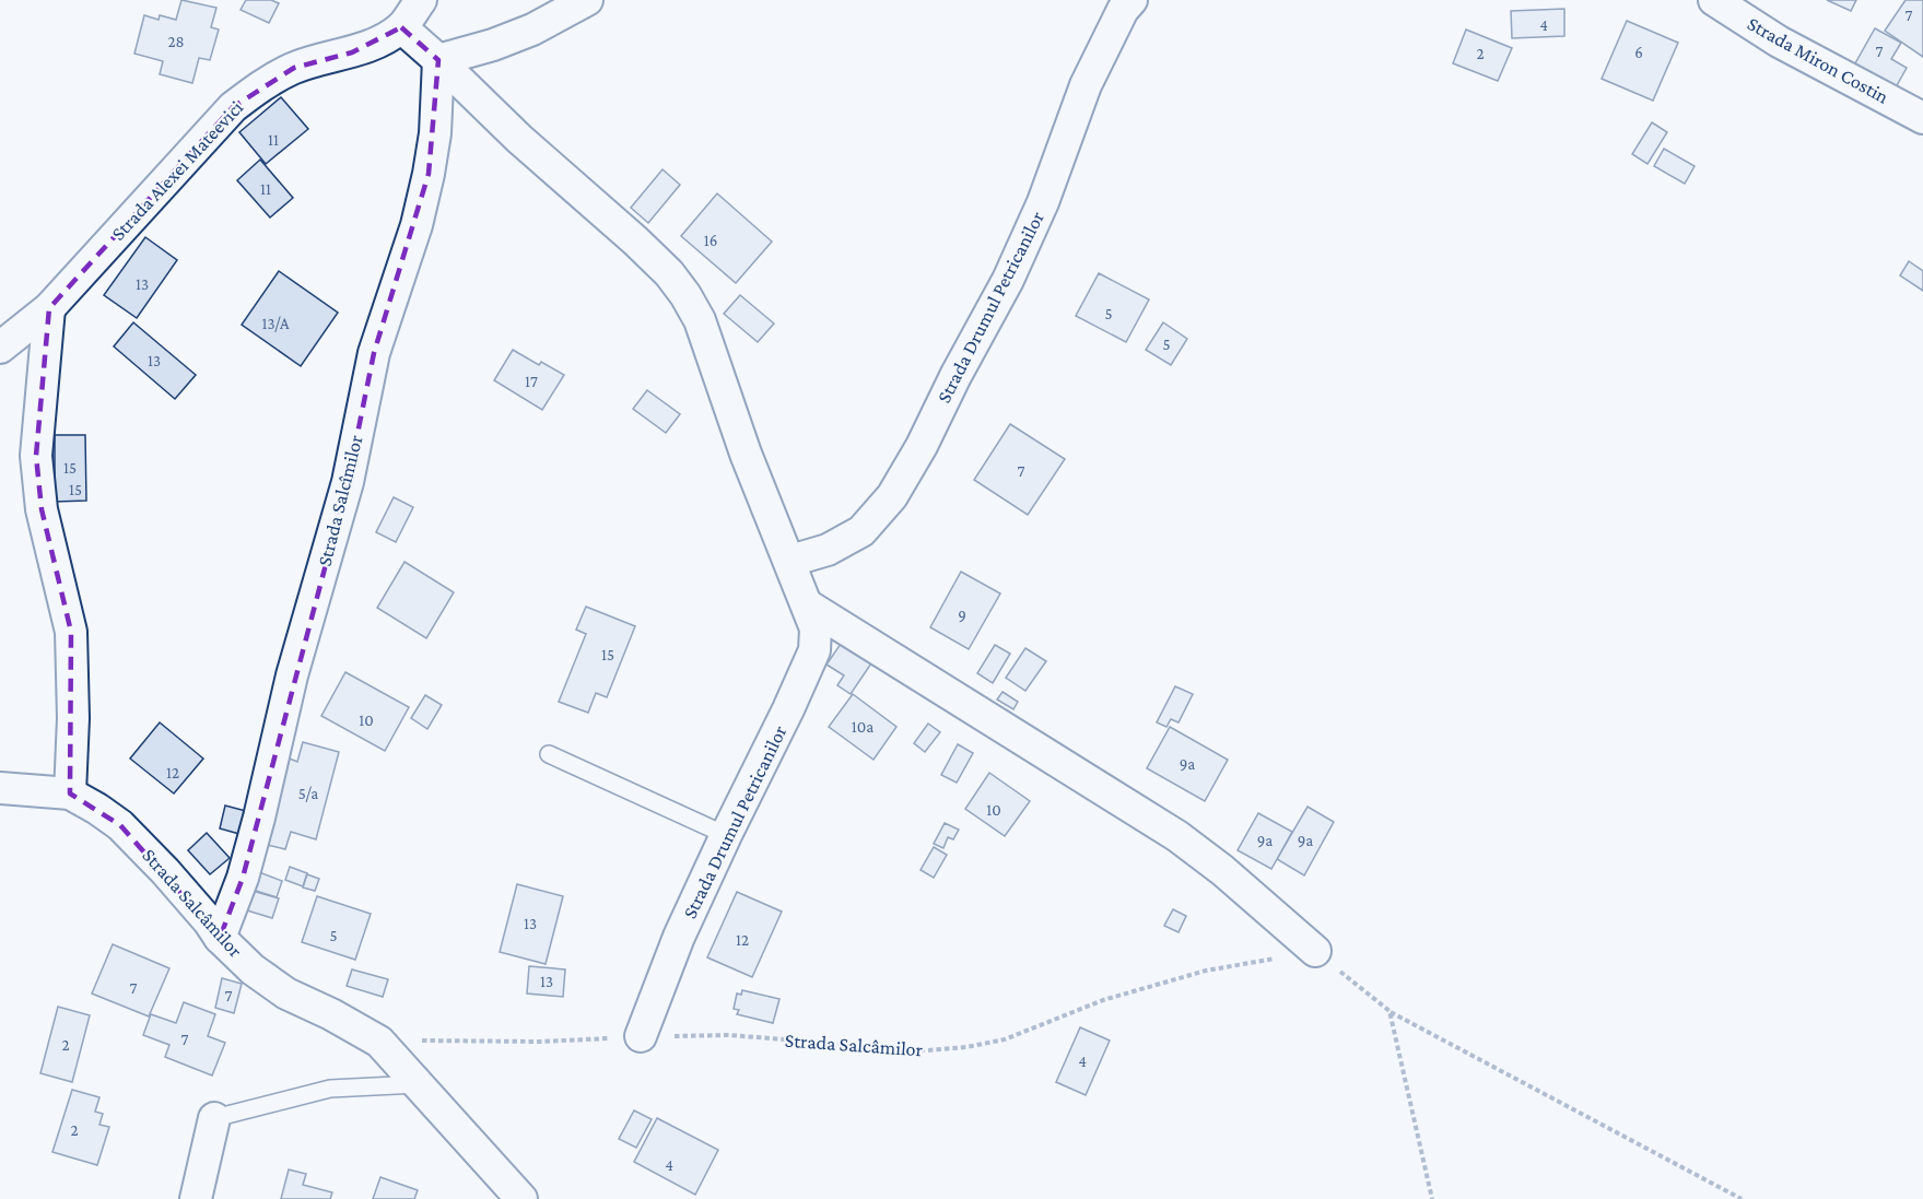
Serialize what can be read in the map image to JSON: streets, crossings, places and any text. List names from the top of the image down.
{
  "streets": {
    "street": [
      "Strada Miron Costin",
      "Strada Alexei Mateevici",
      "Strada Drumul Petricanilor",
      "Strada Salcîmilor",
      "Strada Salcâmilor"
    ]
  },
  "crossings": [
    ["Strada Alexei Mateevici", "Strada Drumul Petricanilor"],
    ["Strada Drumul Petricanilor", "Strada Salcîmilor"],
    ["Strada Drumul Petricanilor", "Strada Salcâmilor"],
    ["Strada Salcîmilor", "Strada Salcâmilor"]
  ],
  "house_numbers": [
    "7",
    "4",
    "28",
    "7",
    "6",
    "2",
    "11",
    "11",
    "16",
    "13",
    "5",
    "13/A",
    "5",
    "13",
    "17",
    "15",
    "7",
    "15",
    "9",
    "15",
    "10",
    "10a",
    "9a",
    "12",
    "5/a",
    "10",
    "9a",
    "9a",
    "13",
    "5",
    "12",
    "13",
    "7",
    "7",
    "7",
    "2",
    "4",
    "2",
    "4"
  ]
}
